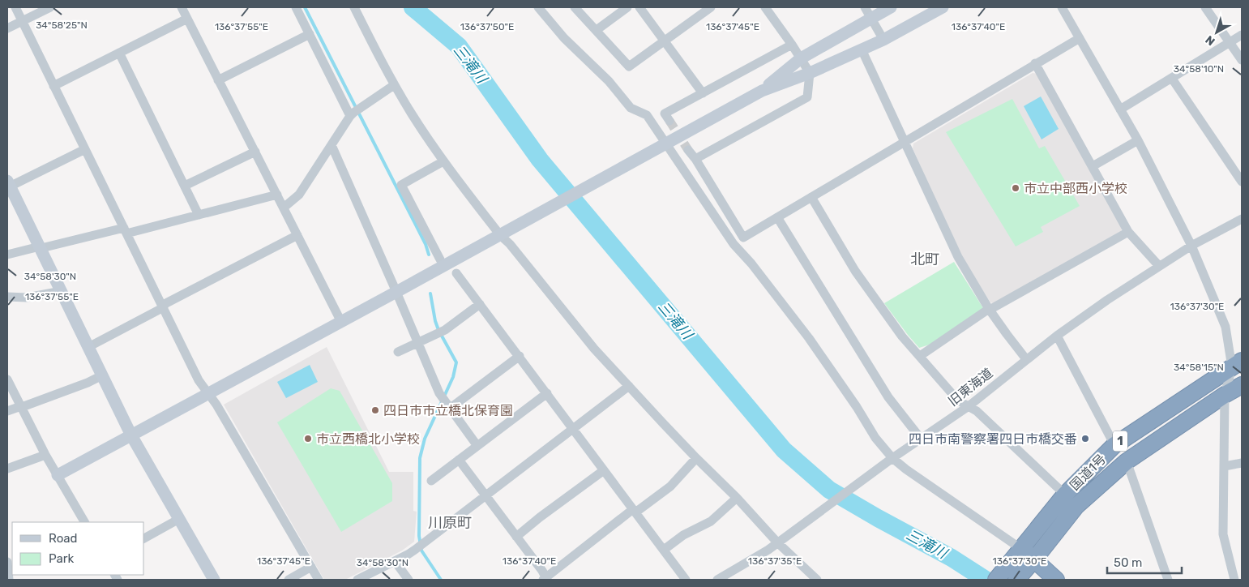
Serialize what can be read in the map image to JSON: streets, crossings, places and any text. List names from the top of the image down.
{
  "streets": {
    "highway": ["1", "国道1号"],
    "street": ["旧東海道"]
  },
  "districts": ["北町", "川原町"],
  "water": ["三滝川"],
  "places": [
    "市立中部西小学校",
    "四日市市立橋北保育園",
    "市立西橋北小学校",
    "四日市南警察署四日市橋交番"
  ],
  "legend": ["Road", "Park"],
  "scale_bar": "50 m",
  "north": "bottom left",
  "coordinates": [
    "34°58'25\"N",
    "136°37'55\"E",
    "136°37'50\"E",
    "136°37'45\"E",
    "136°37'40\"E",
    "34°58'10\"N",
    "34°58'30\"N",
    "136°37'30\"E",
    "34°58'15\"N",
    "136°37'35\"E"
  ]
}
